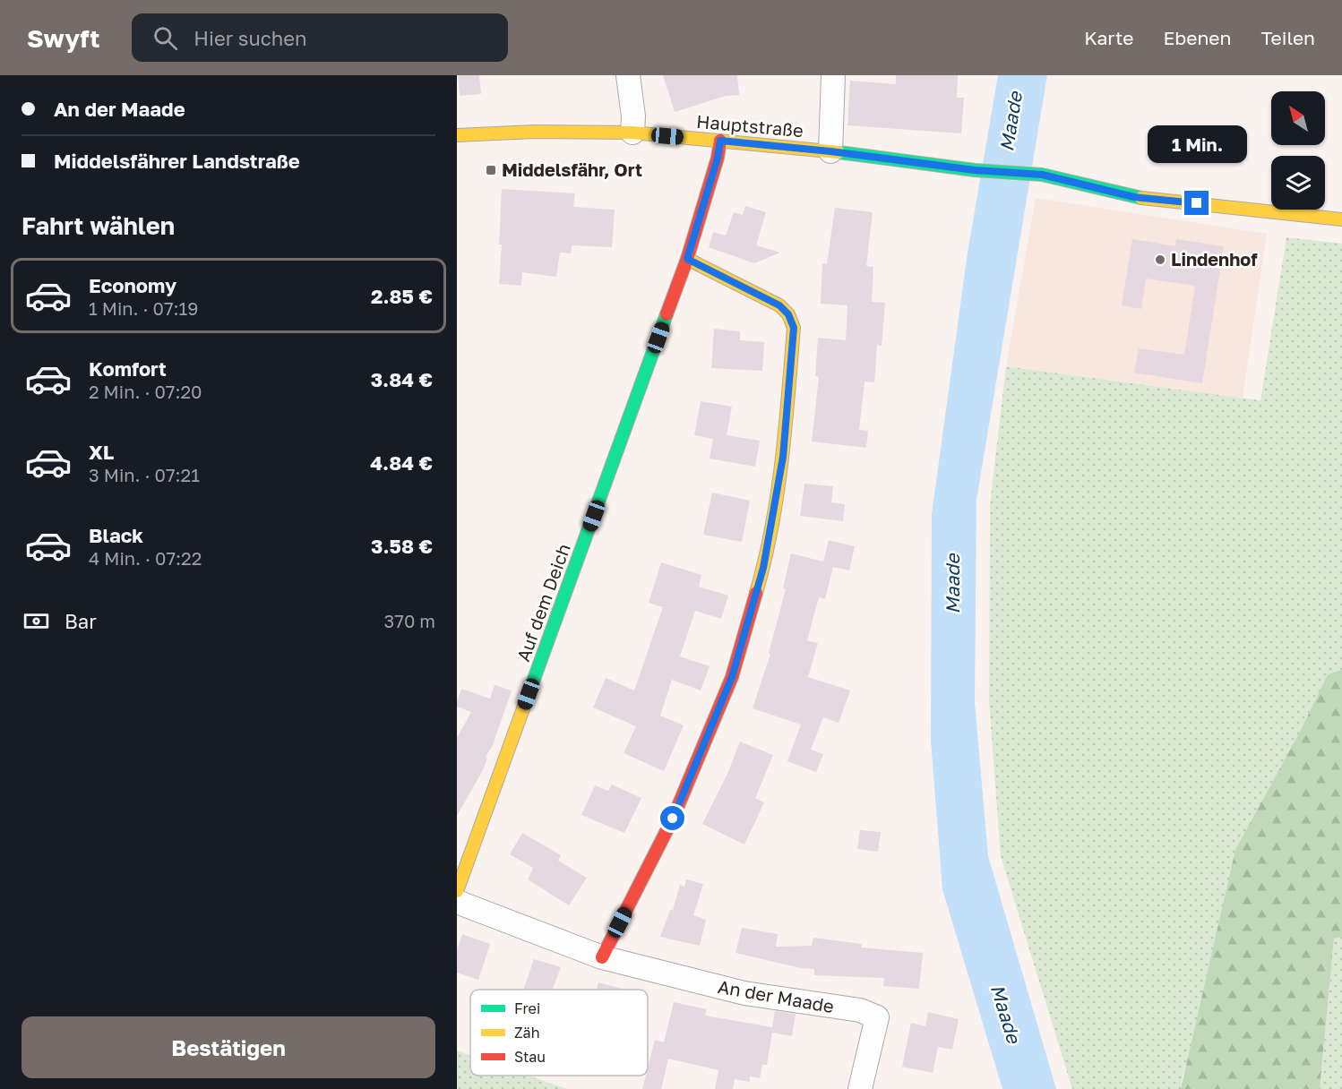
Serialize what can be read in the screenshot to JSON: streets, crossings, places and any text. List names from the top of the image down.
{
  "streets": {
    "street": ["Hauptstraße", "Auf dem Deich", "An der Maade"]
  },
  "crossings": [
    ["Hauptstraße", "Auf dem Deich"]
  ],
  "water": ["Maade"],
  "places": {
    "transit": ["Middelsfähr, Ort"],
    "other": ["Lindenhof"]
  },
  "legend": ["Frei", "Zäh", "Stau"],
  "north": "top left",
  "page": {
    "header": "Swyft",
    "search": "Hier suchen",
    "nav": ["Karte", "Ebenen", "Teilen"],
    "banner": ["An der Maade", "Middelsfährer Landstraße"],
    "bubble": "1 Min.",
    "heading": "Fahrt wählen",
    "list": [
      {
        "name": "Economy",
        "note": "1 Min. · 07:19",
        "value": "2.85 €"
      },
      {
        "name": "Komfort",
        "note": "2 Min. · 07:20",
        "value": "3.84 €"
      },
      {
        "name": "XL",
        "note": "3 Min. · 07:21",
        "value": "4.84 €"
      },
      {
        "name": "Black",
        "note": "4 Min. · 07:22",
        "value": "3.58 €"
      }
    ],
    "pay": ["Bar", "370 m"],
    "buttons": "Bestätigen"
  }
}
